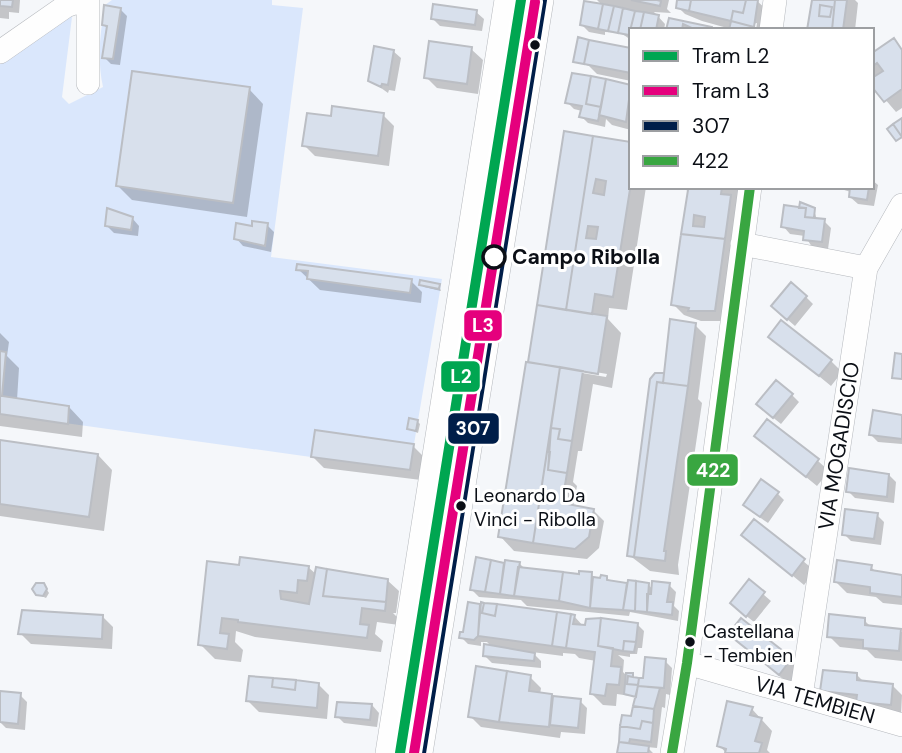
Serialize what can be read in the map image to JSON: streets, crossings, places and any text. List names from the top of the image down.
{
  "streets": {
    "street": ["VIA MOGADISCIO", "VIA TEMBIEN"]
  },
  "crossings": [
    ["VIA MOGADISCIO", "VIA TEMBIEN"]
  ],
  "places": ["Campo Ribolla", "Leonardo Da Vinci - Ribolla", "Castellana - Tembien"],
  "lines": [
    "tram line L2",
    "transit line 307",
    "tram line L3",
    "transit line 422"
  ],
  "legend": [
    "Tram L2",
    "Tram L3",
    "307",
    "422"
  ]
}
